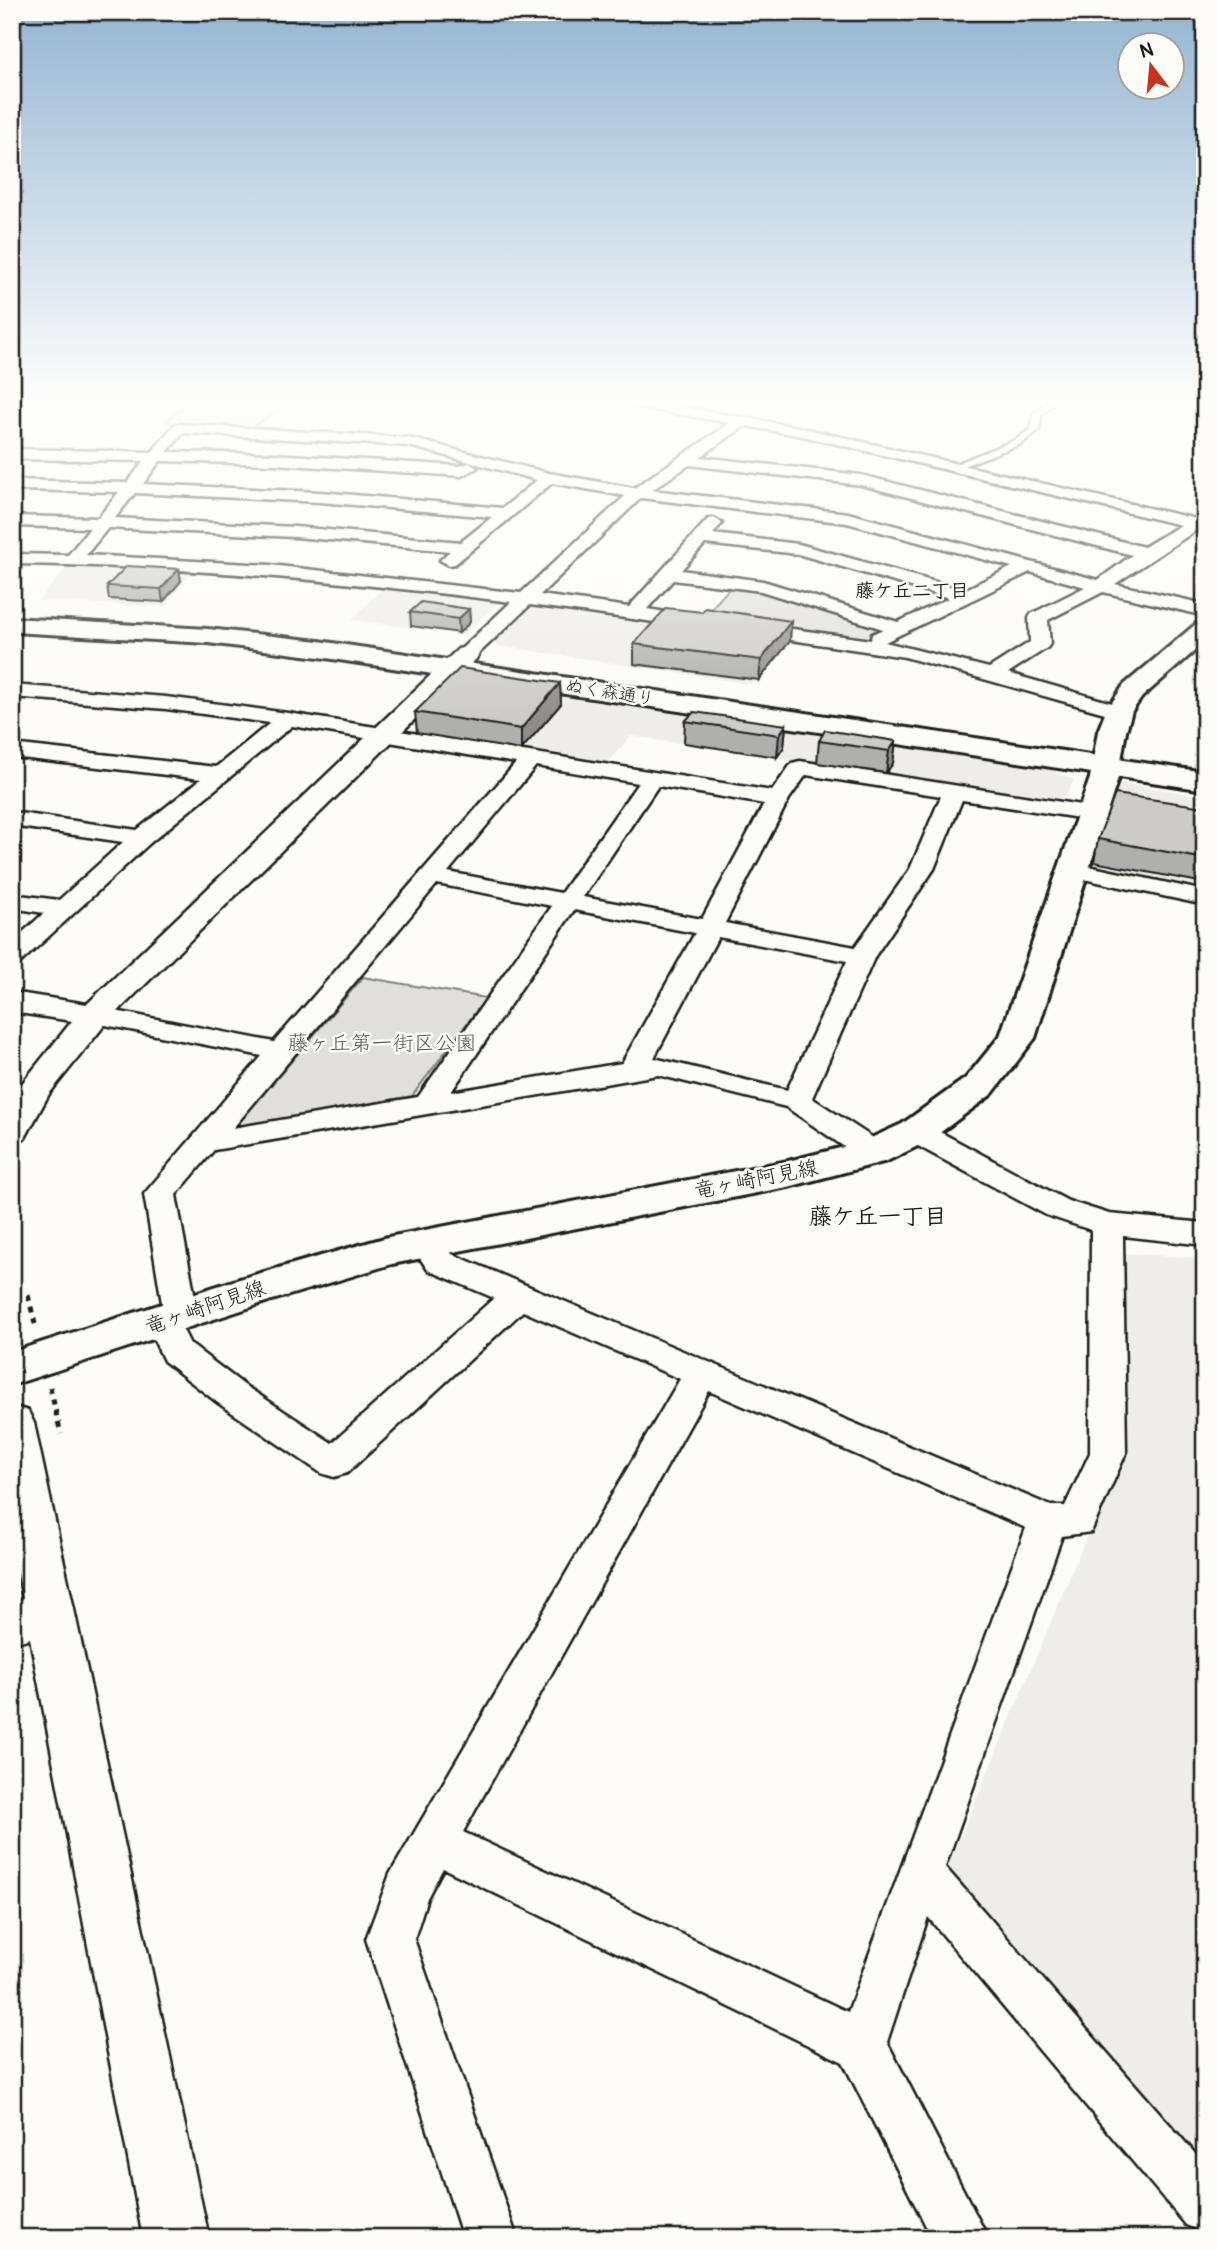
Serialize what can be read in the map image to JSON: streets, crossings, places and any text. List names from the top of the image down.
{
  "streets": {
    "main road": ["ぬく森通り", "竜ヶ崎阿見線"]
  },
  "crossings": [
    ["ぬく森通り", "竜ヶ崎阿見線"]
  ],
  "districts": ["藤ケ丘二丁目", "藤ケ丘一丁目"],
  "parks": ["藤ヶ丘第一街区公園"],
  "north": "top"
}
